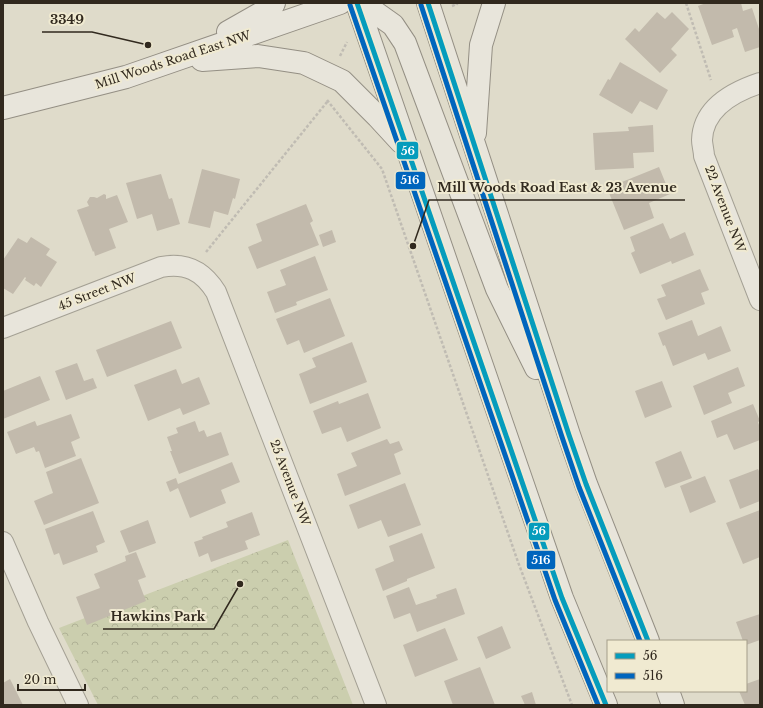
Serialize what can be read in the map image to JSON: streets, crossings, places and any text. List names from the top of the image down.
{
  "streets": {
    "main road": ["Mill Woods Road East NW"],
    "street": ["22 Avenue NW", "45 Street NW", "25 Avenue NW"]
  },
  "crossings": [
    ["45 Street NW", "25 Avenue NW"]
  ],
  "places": ["3349", "Mill Woods Road East & 23 Avenue", "Hawkins Park"],
  "lines": ["transit line 56", "transit line 516"],
  "legend": ["56", "516"],
  "scale_bar": "20 m"
}
